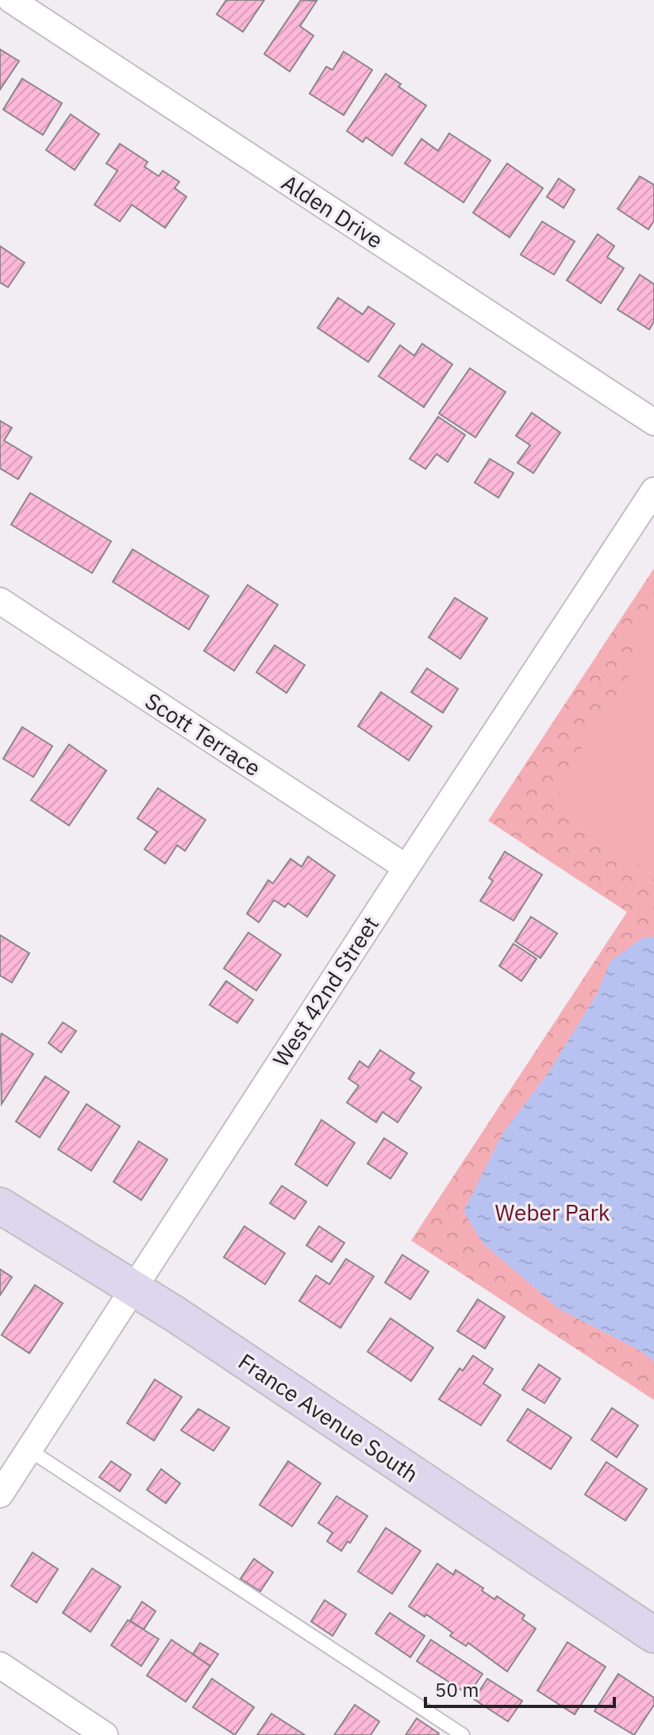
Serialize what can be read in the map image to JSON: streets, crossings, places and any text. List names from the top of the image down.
{
  "streets": {
    "main road": ["France Avenue South"],
    "street": ["Alden Drive", "Scott Terrace", "West 42nd Street"]
  },
  "crossings": [
    ["Scott Terrace", "West 42nd Street"],
    ["West 42nd Street", "France Avenue South"]
  ],
  "parks": ["Weber Park"],
  "scale_bar": "50 m"
}
